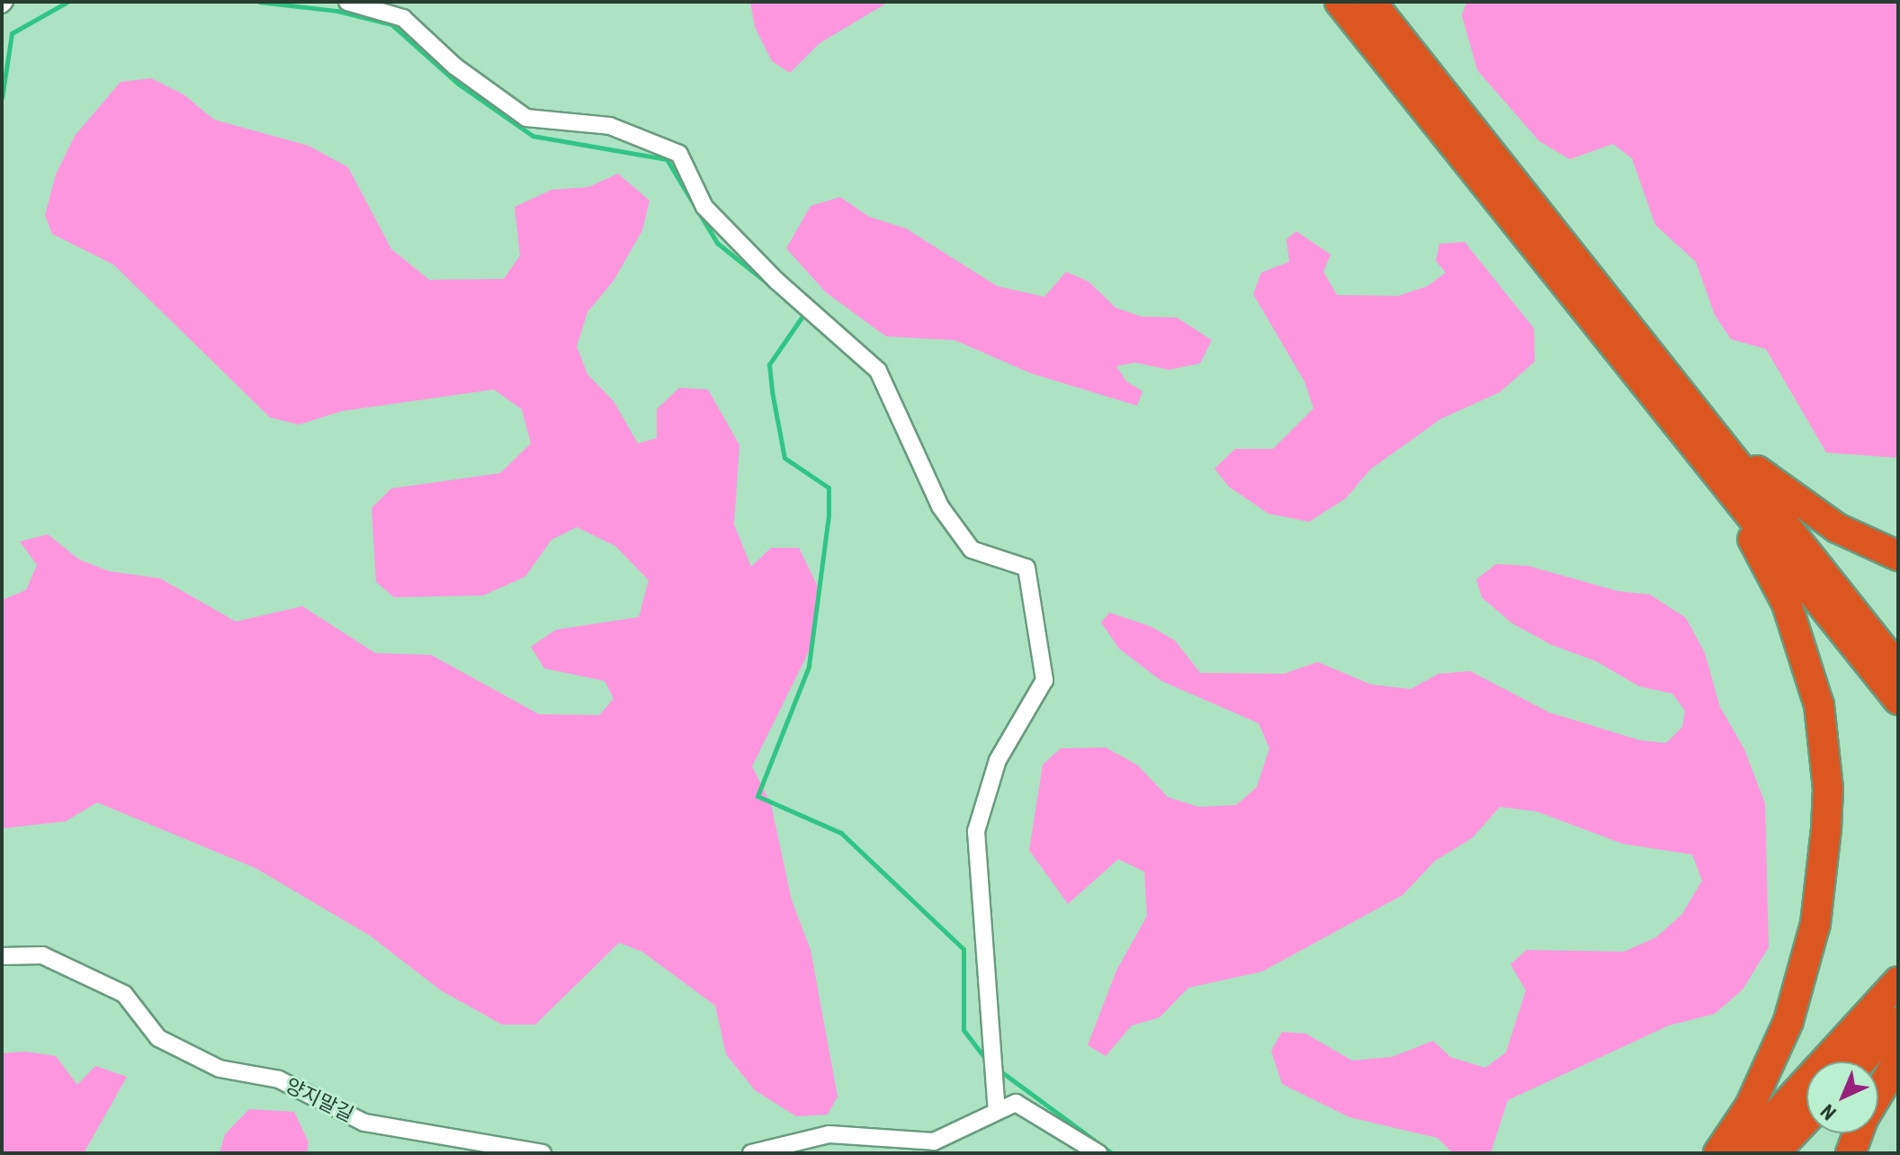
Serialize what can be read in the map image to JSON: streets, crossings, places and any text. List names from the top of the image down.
{
  "streets": {
    "street": ["양지말길"]
  },
  "north": "bottom left"
}
